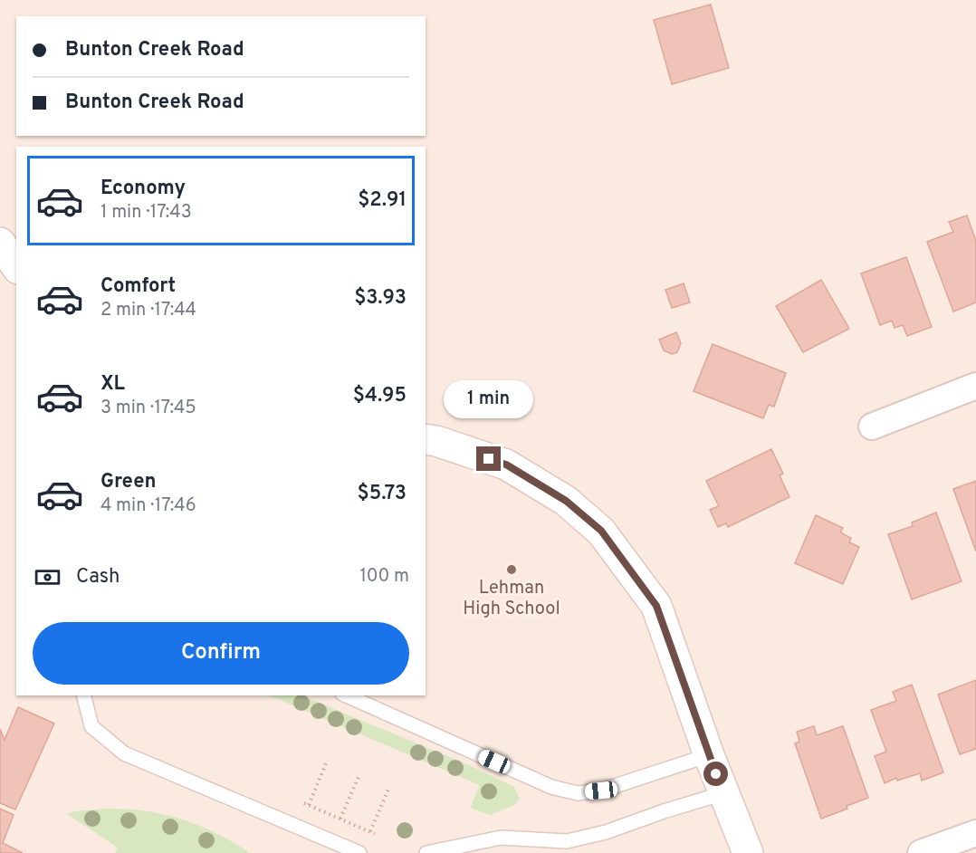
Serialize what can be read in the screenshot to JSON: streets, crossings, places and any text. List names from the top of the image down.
{
  "places": ["Lehman High School"],
  "page": {
    "banner": ["Bunton Creek Road", "Bunton Creek Road"],
    "list": [
      {
        "name": "Economy",
        "note": "1 min · 17:43",
        "value": "$2.91"
      },
      {
        "name": "Comfort",
        "note": "2 min · 17:44",
        "value": "$3.93"
      },
      {
        "name": "XL",
        "note": "3 min · 17:45",
        "value": "$4.95"
      },
      {
        "name": "Green",
        "note": "4 min · 17:46",
        "value": "$5.73"
      }
    ],
    "bubble": "1 min",
    "pay": ["Cash", "100 m"],
    "buttons": "Confirm"
  }
}
